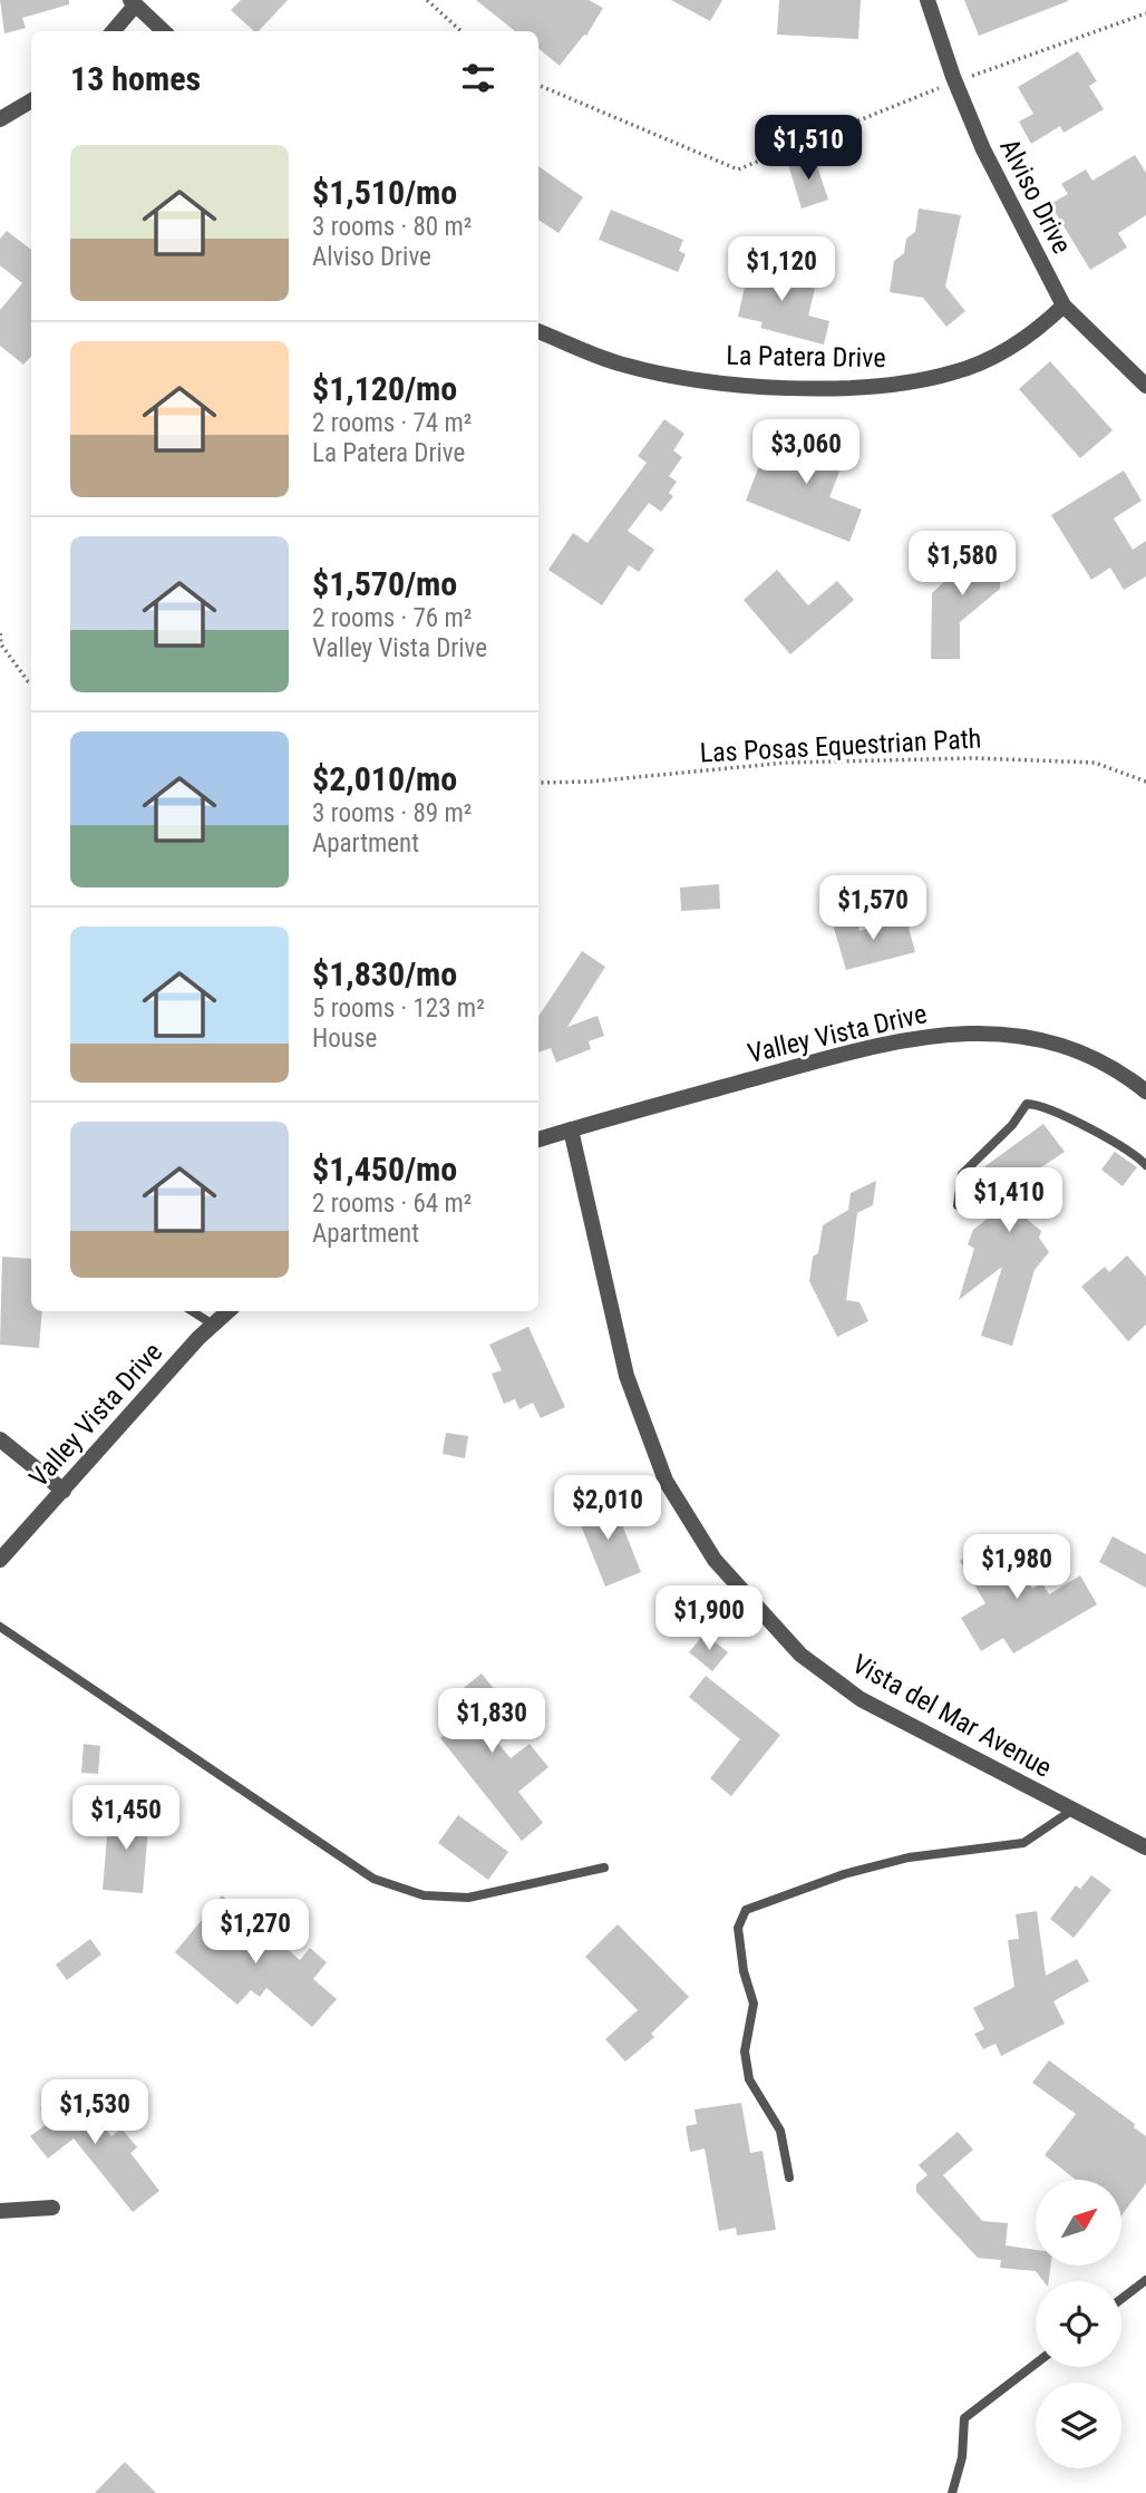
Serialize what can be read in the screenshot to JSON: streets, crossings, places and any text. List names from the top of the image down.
{
  "streets": {
    "street": [
      "Alviso Drive",
      "La Patera Drive",
      "Valley Vista Drive",
      "Vista del Mar Avenue"
    ],
    "path": ["Las Posas Equestrian Path"]
  },
  "crossings": [
    ["Alviso Drive", "La Patera Drive"],
    ["Valley Vista Drive", "Vista del Mar Avenue"]
  ],
  "north": "top right",
  "page": {
    "heading": "13 homes",
    "price": [
      "$1,510",
      "$1,120",
      "$3,060",
      "$1,580",
      "$1,570",
      "$1,410",
      "$2,010",
      "$1,980",
      "$1,900",
      "$1,830",
      "$1,450",
      "$1,270",
      "$1,530"
    ],
    "list": [
      {
        "name": "$1,510/mo",
        "note": "3 rooms · 80 m² · Alviso Drive"
      },
      {
        "name": "$1,120/mo",
        "note": "2 rooms · 74 m² · La Patera Drive"
      },
      {
        "name": "$1,570/mo",
        "note": "2 rooms · 76 m² · Valley Vista Drive"
      },
      {
        "name": "$2,010/mo",
        "note": "3 rooms · 89 m² · Apartment"
      },
      {
        "name": "$1,830/mo",
        "note": "5 rooms · 123 m² · House"
      },
      {
        "name": "$1,450/mo",
        "note": "2 rooms · 64 m² · Apartment"
      }
    ]
  }
}
